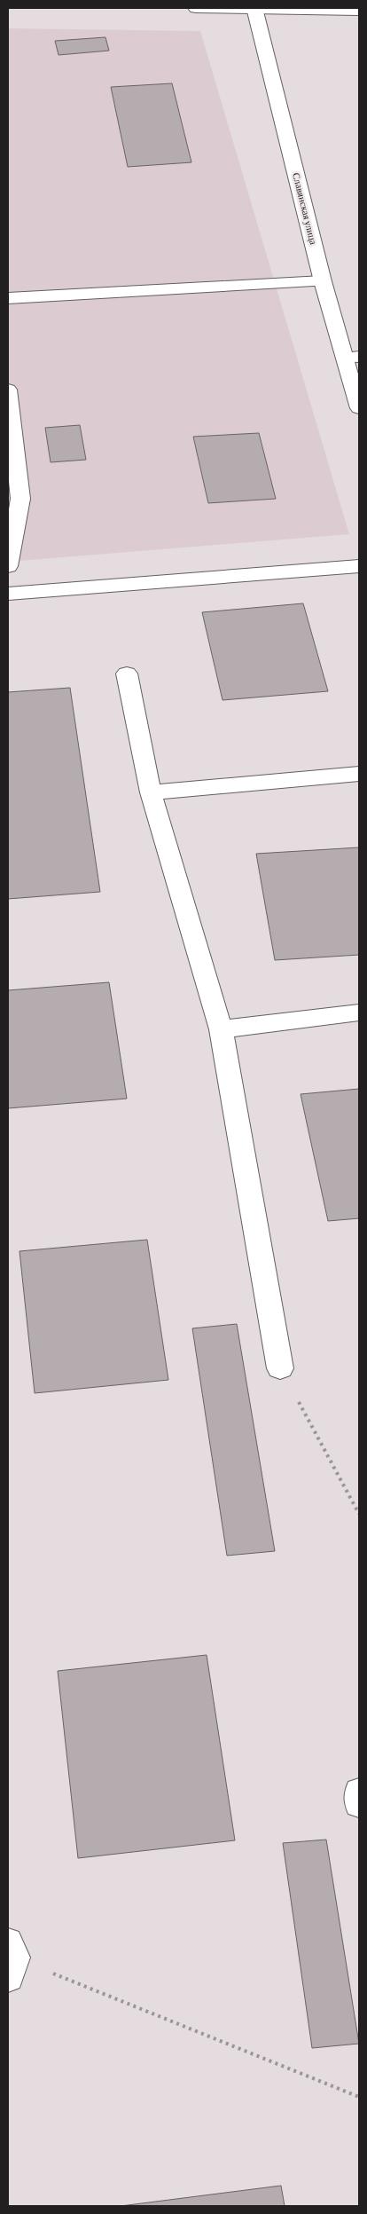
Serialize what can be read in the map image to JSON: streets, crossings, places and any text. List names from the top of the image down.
{
  "streets": {
    "street": ["Славянская улица"]
  }
}
